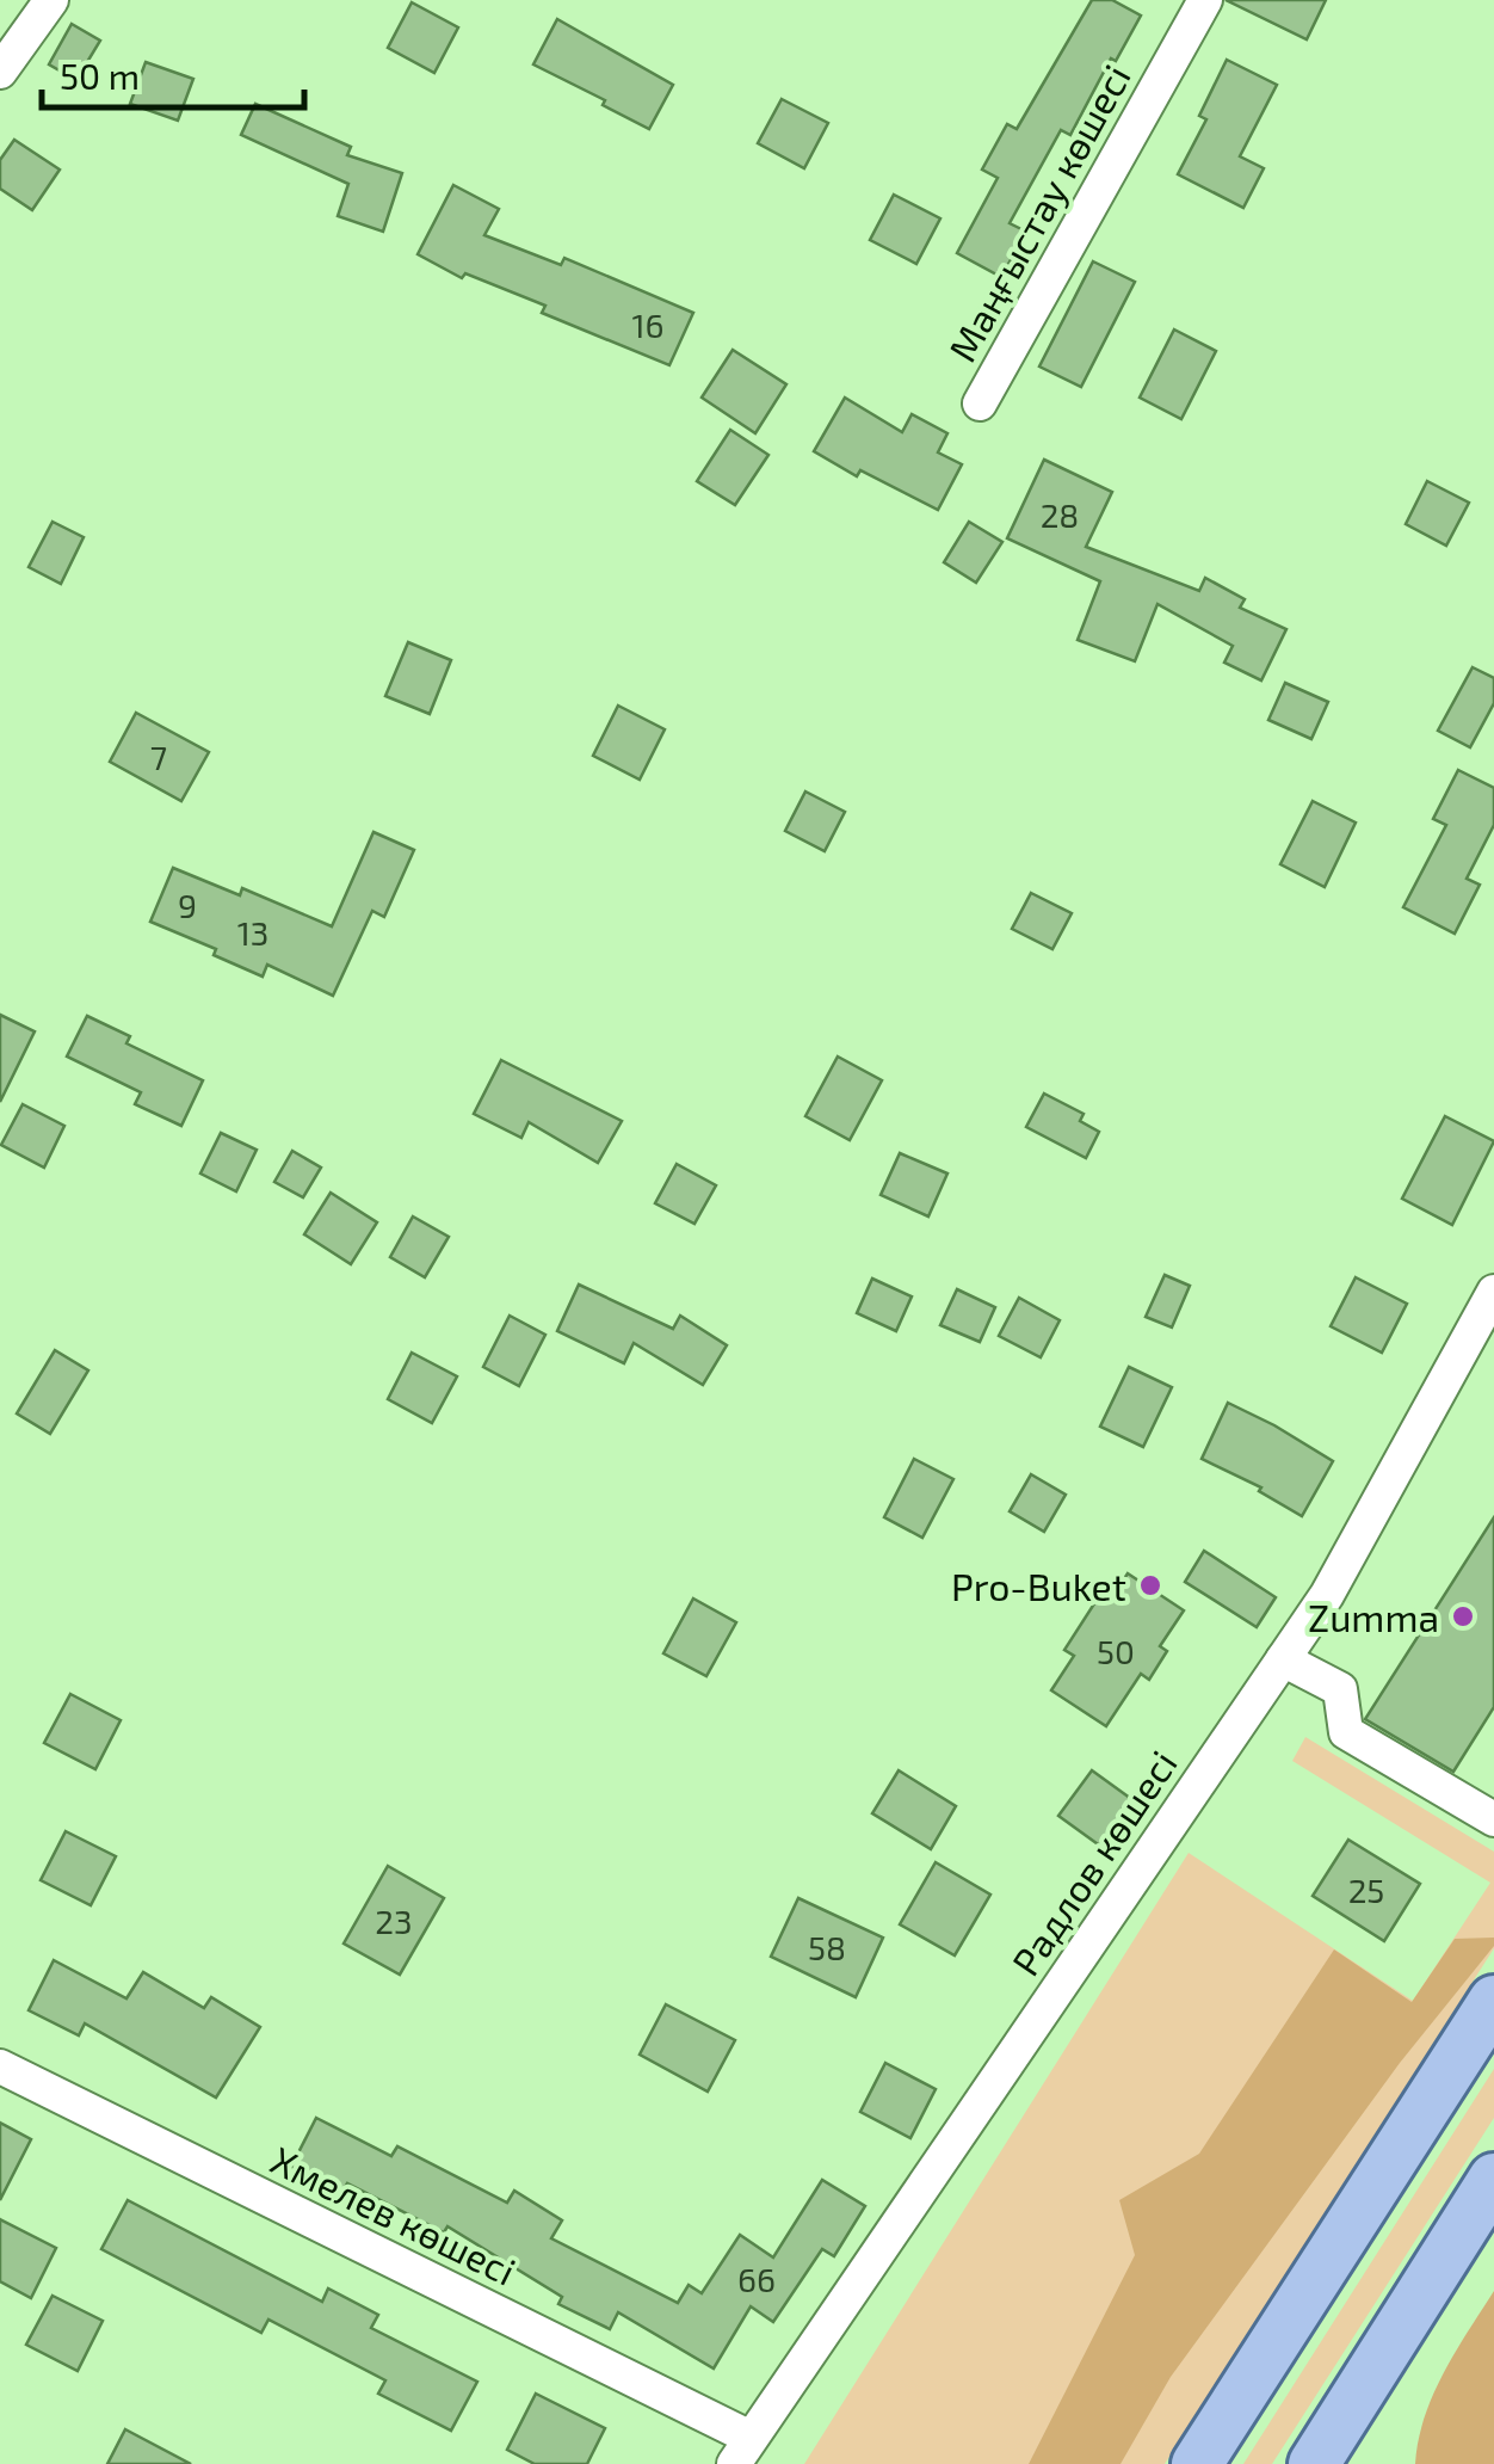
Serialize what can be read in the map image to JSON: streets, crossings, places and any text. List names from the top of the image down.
{
  "streets": {
    "street": ["Маңғыстау көшесі", "Радлов көшесі", "Хмелев көшесі"]
  },
  "crossings": [
    ["Радлов көшесі", "Хмелев көшесі"]
  ],
  "places": ["Pro-Buket", "Zumma"],
  "house_numbers": [
    "16",
    "28",
    "7",
    "9",
    "13",
    "50",
    "25",
    "23",
    "58",
    "66"
  ],
  "scale_bar": "50 m"
}
